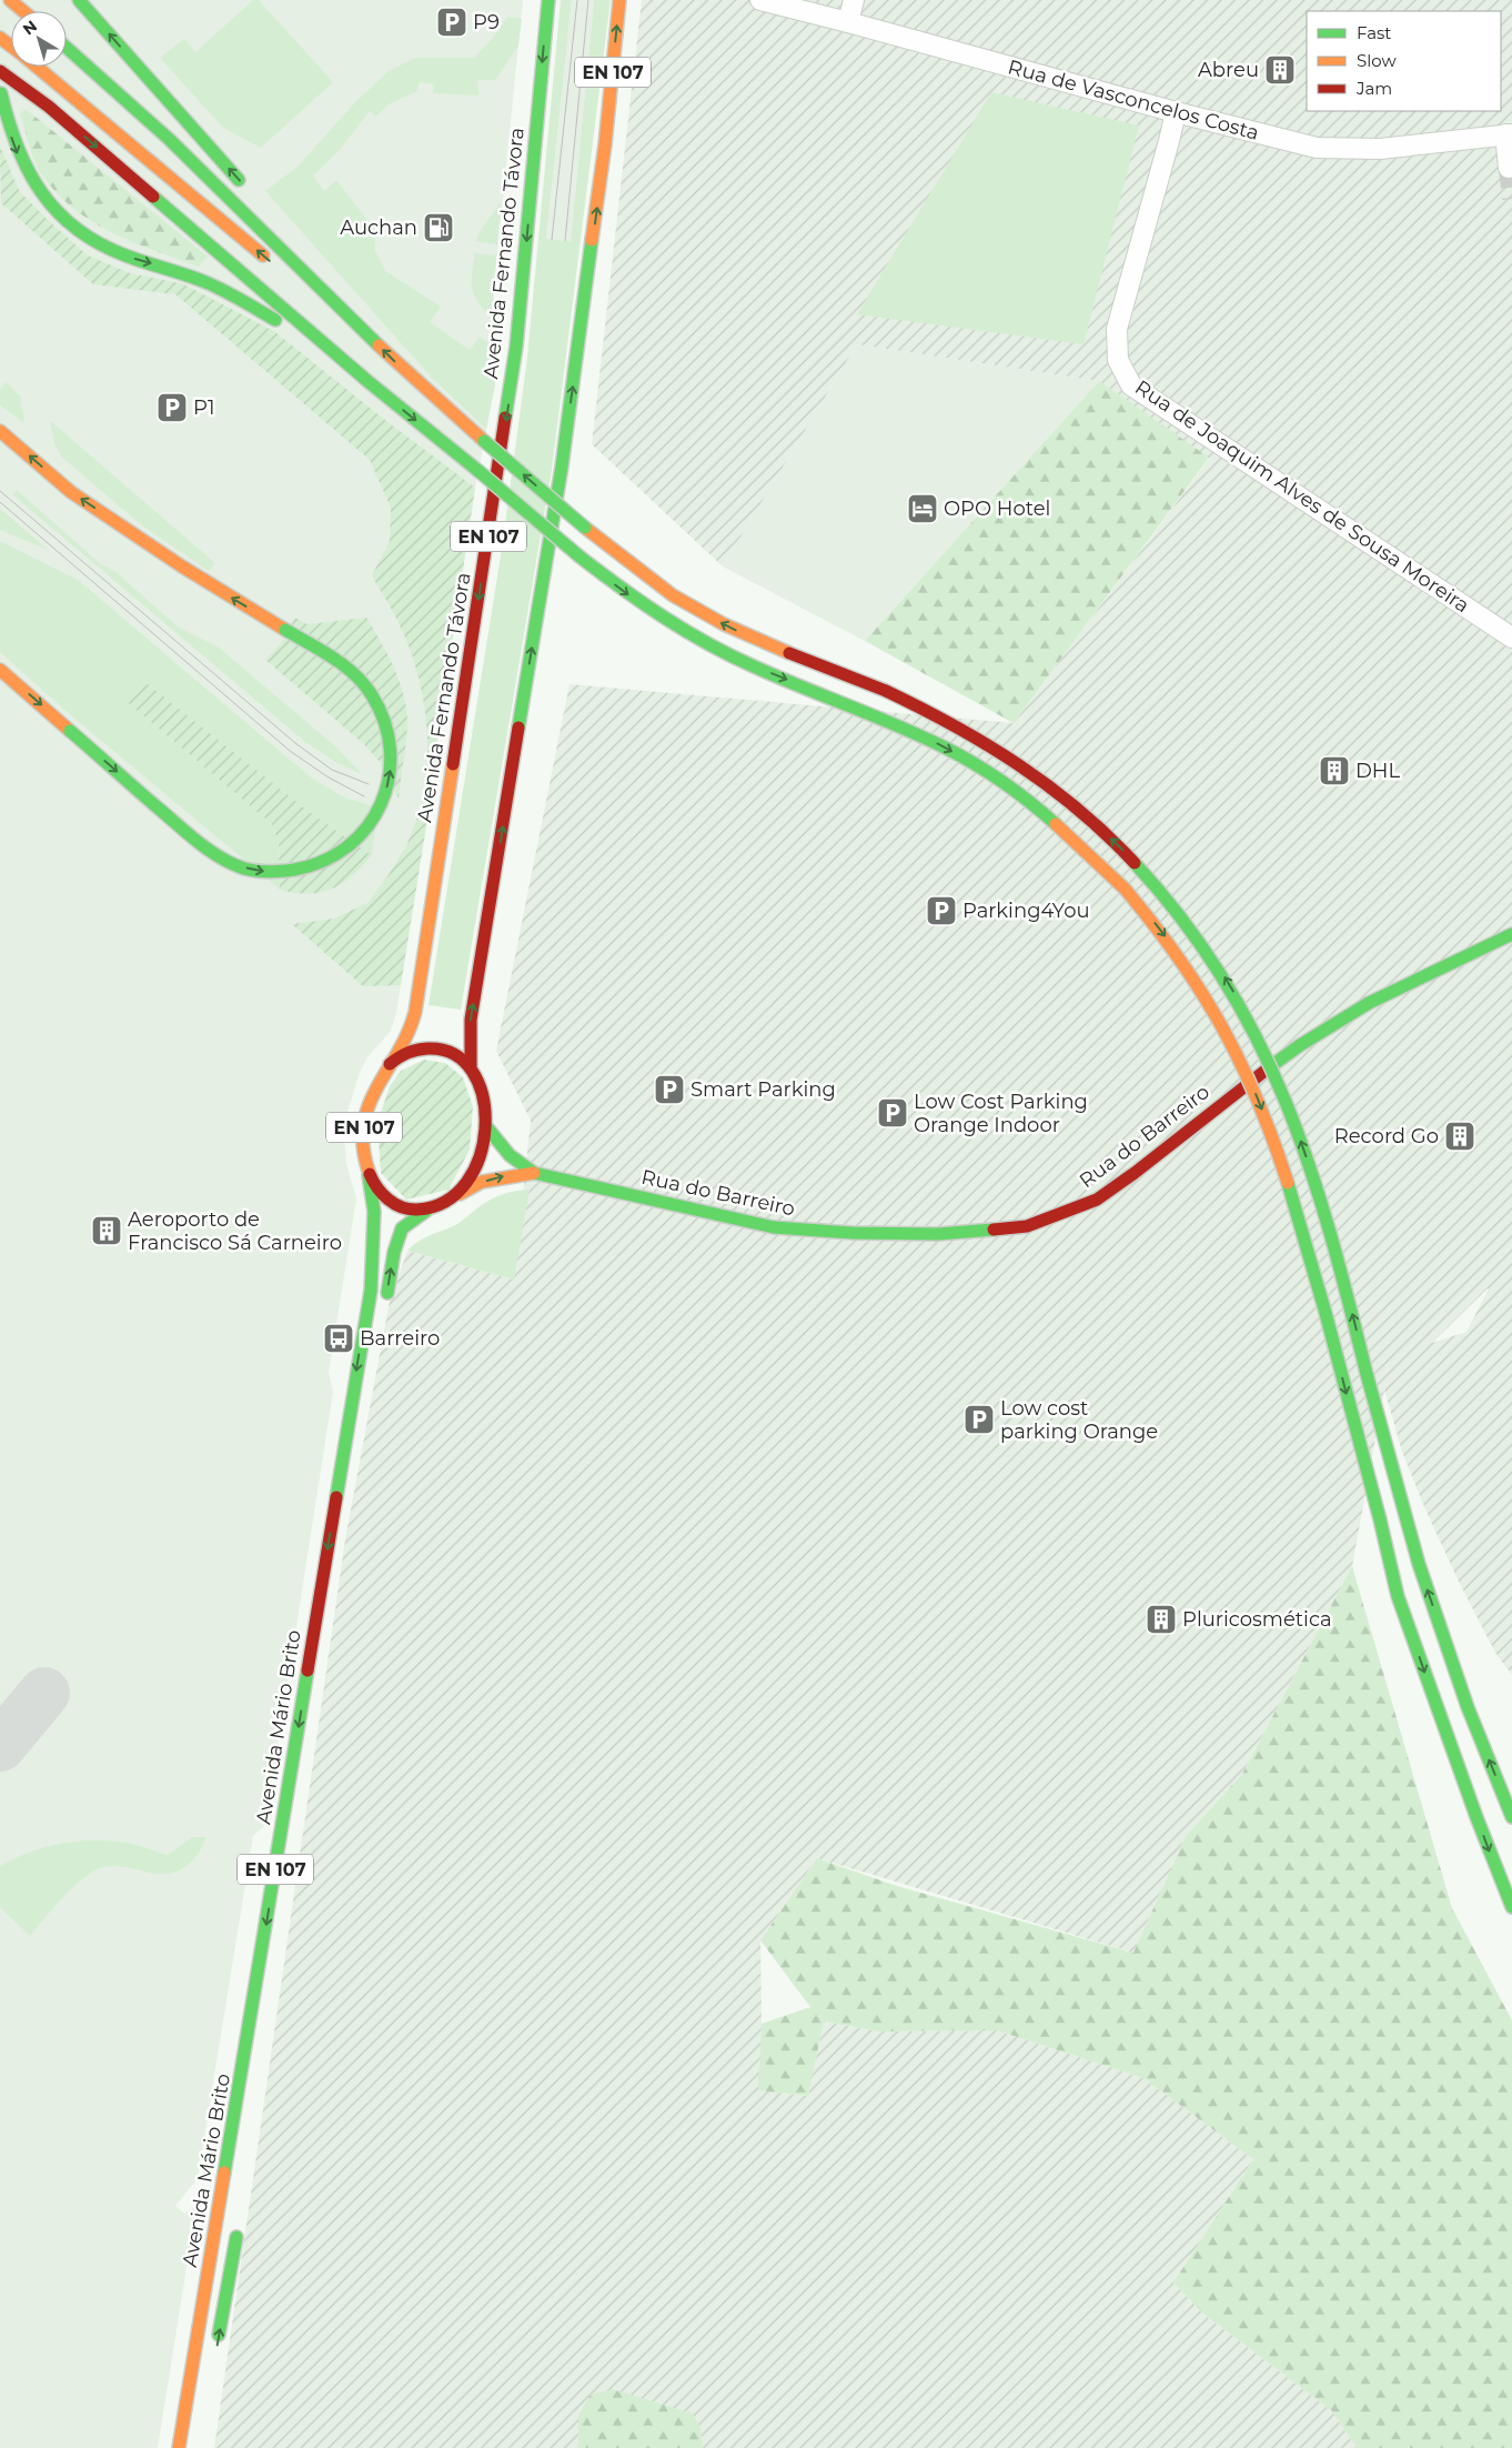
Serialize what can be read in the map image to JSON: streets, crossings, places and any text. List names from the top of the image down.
{
  "streets": {
    "main road": [
      "EN 107",
      "Avenida Fernando Távora",
      "Rua do Barreiro",
      "Avenida Mário Brito"
    ],
    "street": ["Rua de Vasconcelos Costa", "Rua de Joaquim Alves de Sousa Moreira"]
  },
  "crossings": [
    ["EN 107", "Avenida Fernando Távora"],
    ["EN 107", "Rua do Barreiro"],
    ["EN 107", "Avenida Mário Brito"],
    ["Rua de Vasconcelos Costa", "Rua de Joaquim Alves de Sousa Moreira"],
    ["Avenida Fernando Távora", "Rua do Barreiro"],
    ["Avenida Fernando Távora", "Avenida Mário Brito"],
    ["Rua do Barreiro", "Avenida Mário Brito"]
  ],
  "one_way": ["Avenida Mário Brito"],
  "places": {
    "parking": [
      "P9",
      "P1",
      "Parking4You",
      "Smart Parking",
      "Low Cost Parking Orange Indoor",
      "Low cost parking Orange"
    ],
    "building": [
      "Abreu",
      "DHL",
      "Record Go",
      "Aeroporto de Francisco Sá Carneiro",
      "Pluricosmética"
    ],
    "fuel station": ["Auchan"],
    "hotel": ["OPO Hotel"],
    "bus stop": ["Barreiro"]
  },
  "legend": ["Fast", "Slow", "Jam"],
  "north": "top left"
}
